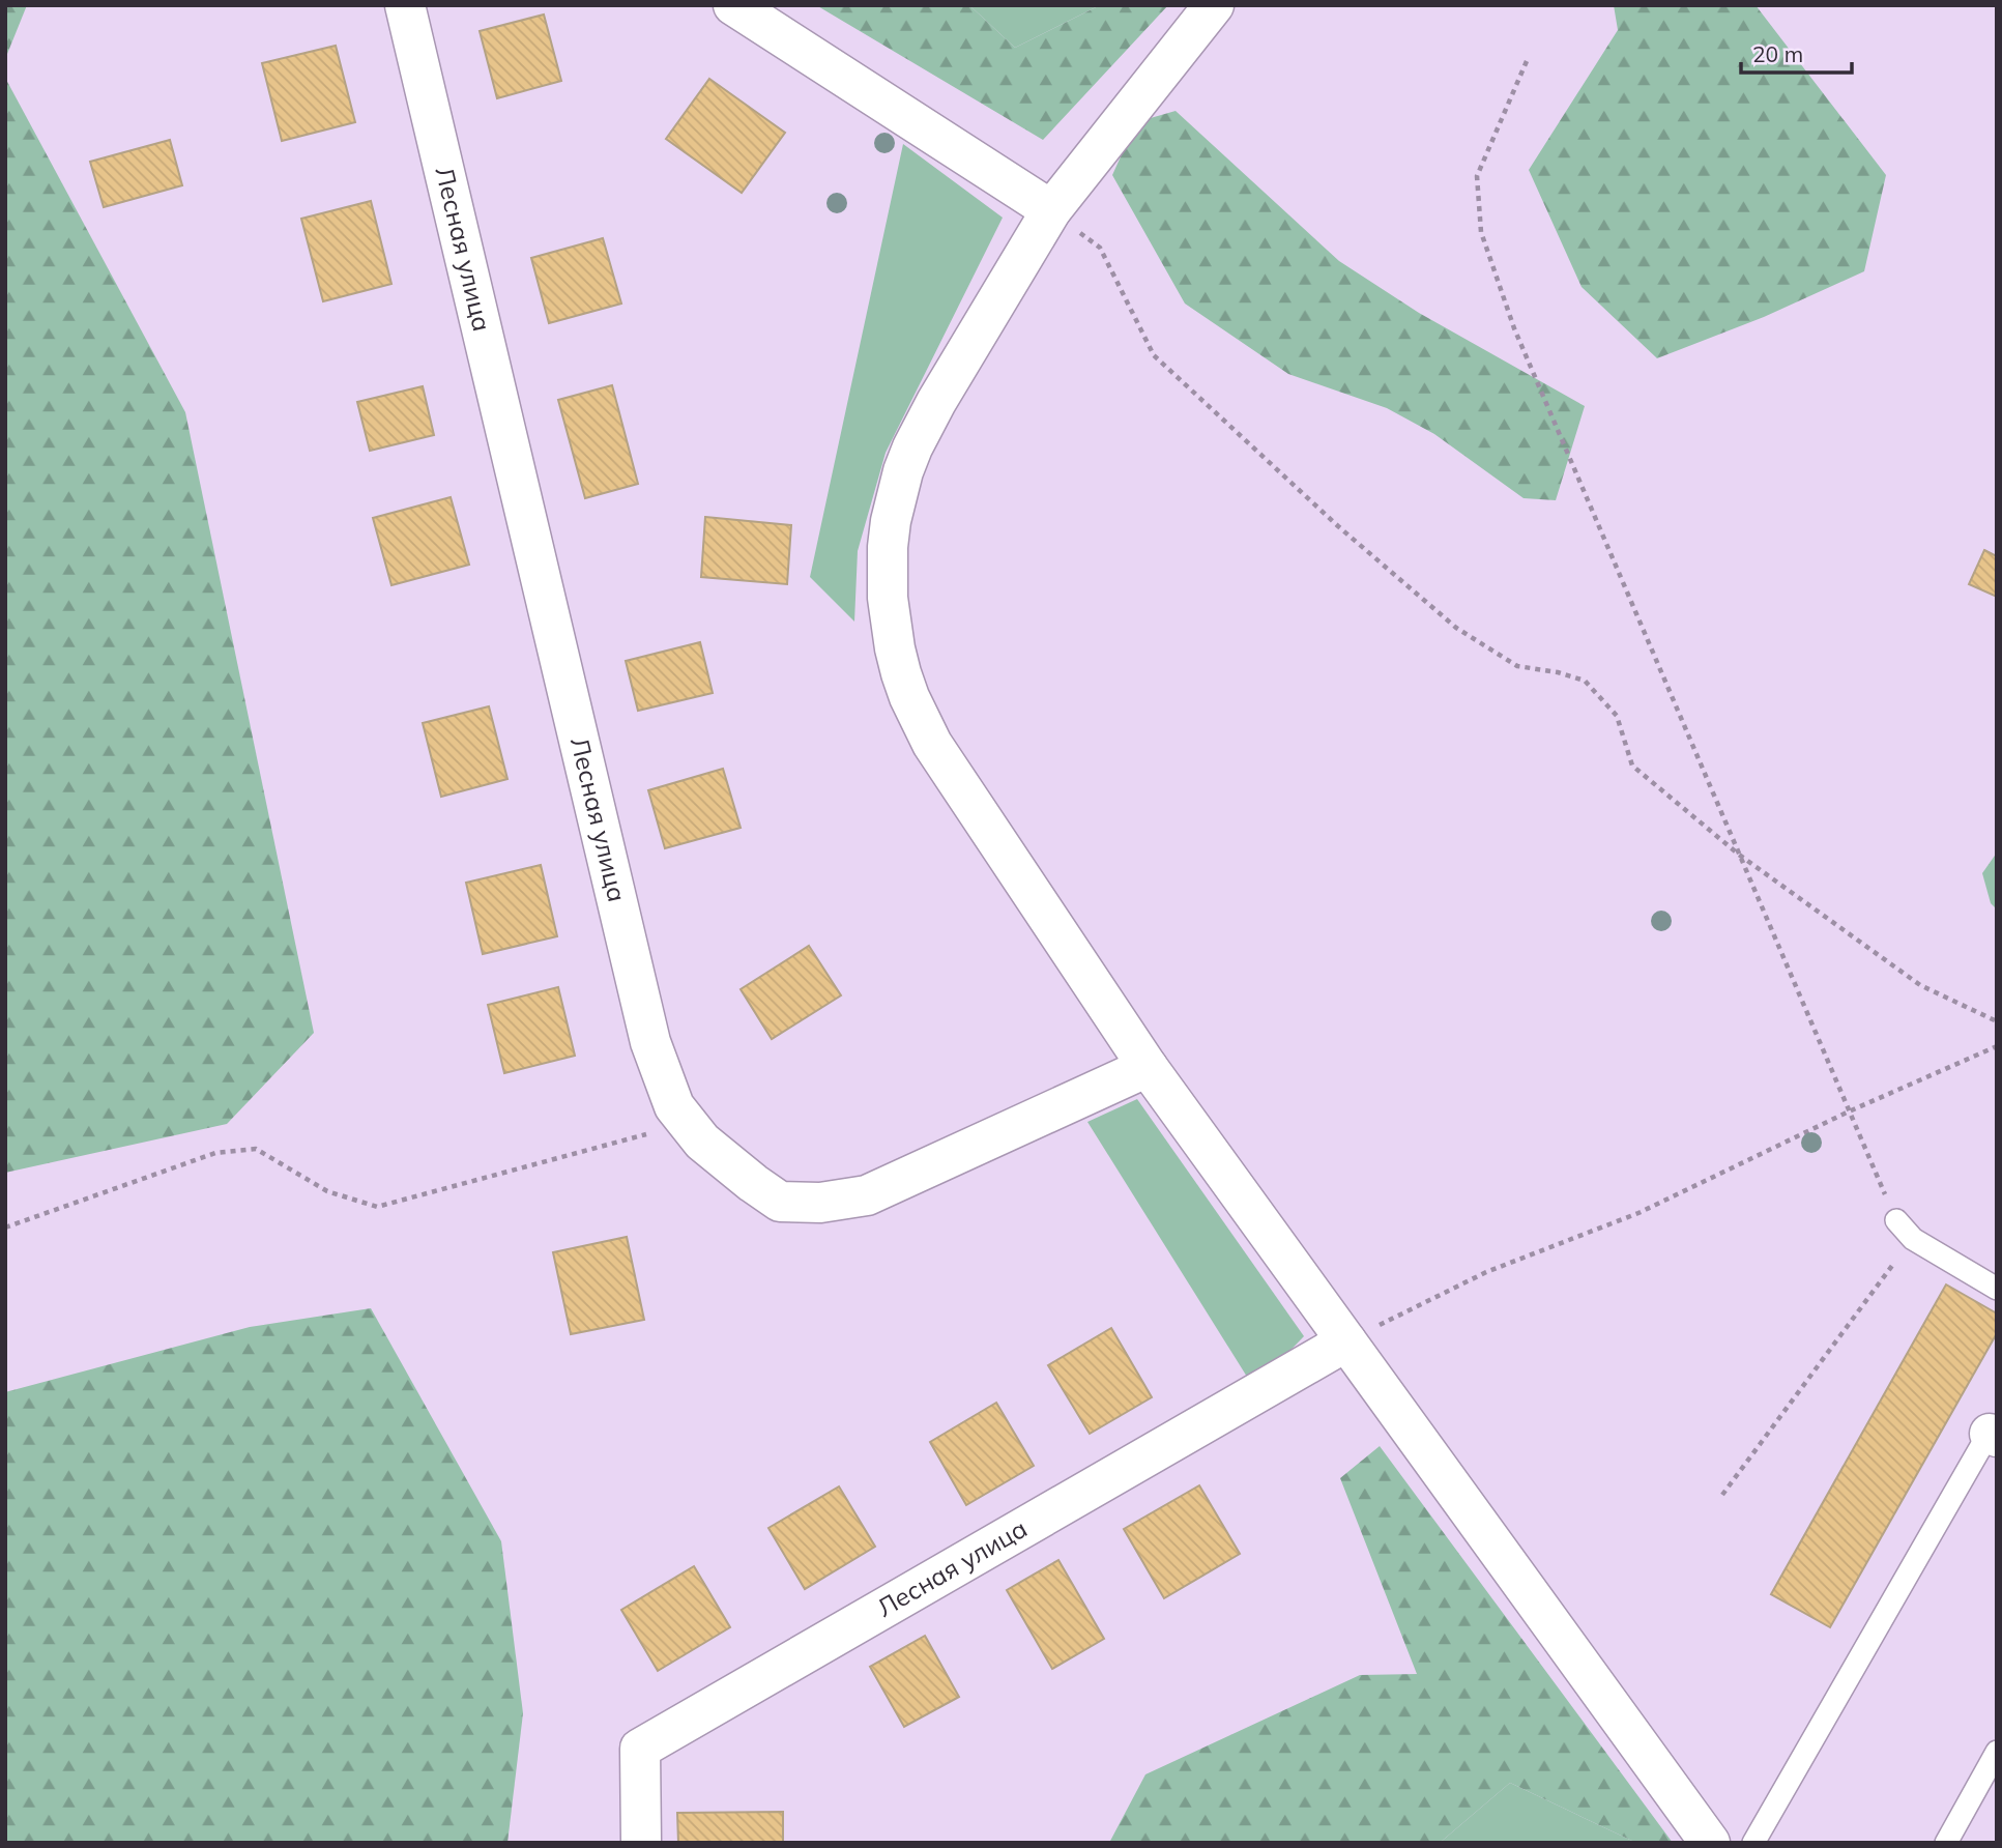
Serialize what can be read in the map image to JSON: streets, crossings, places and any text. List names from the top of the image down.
{
  "streets": {
    "street": ["Лесная улица"]
  },
  "scale_bar": "20 m"
}
